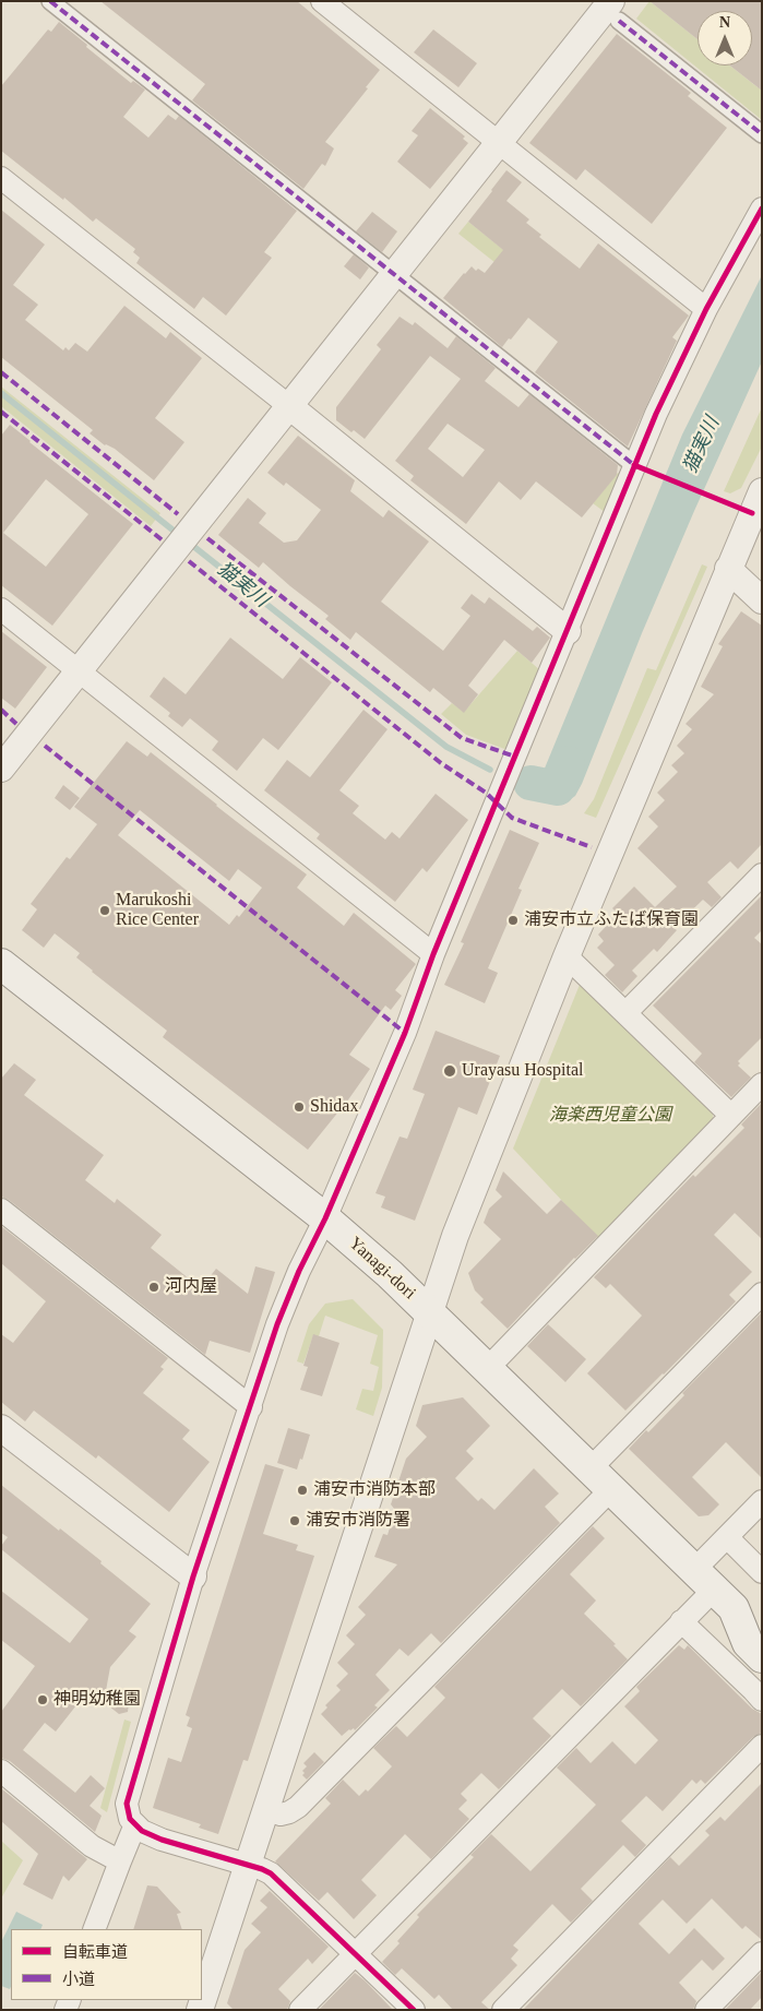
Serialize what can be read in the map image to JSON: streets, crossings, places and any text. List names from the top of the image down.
{
  "streets": {
    "main road": ["Yanagi-dori"]
  },
  "water": ["猫実川"],
  "parks": ["海楽西児童公園"],
  "places": [
    "Marukoshi Rice Center",
    "浦安市立ふたば保育園",
    "Urayasu Hospital",
    "Shidax",
    "河内屋",
    "浦安市消防本部",
    "浦安市消防署",
    "神明幼稚園"
  ],
  "legend": ["自転車道", "小道"],
  "north": "top"
}
